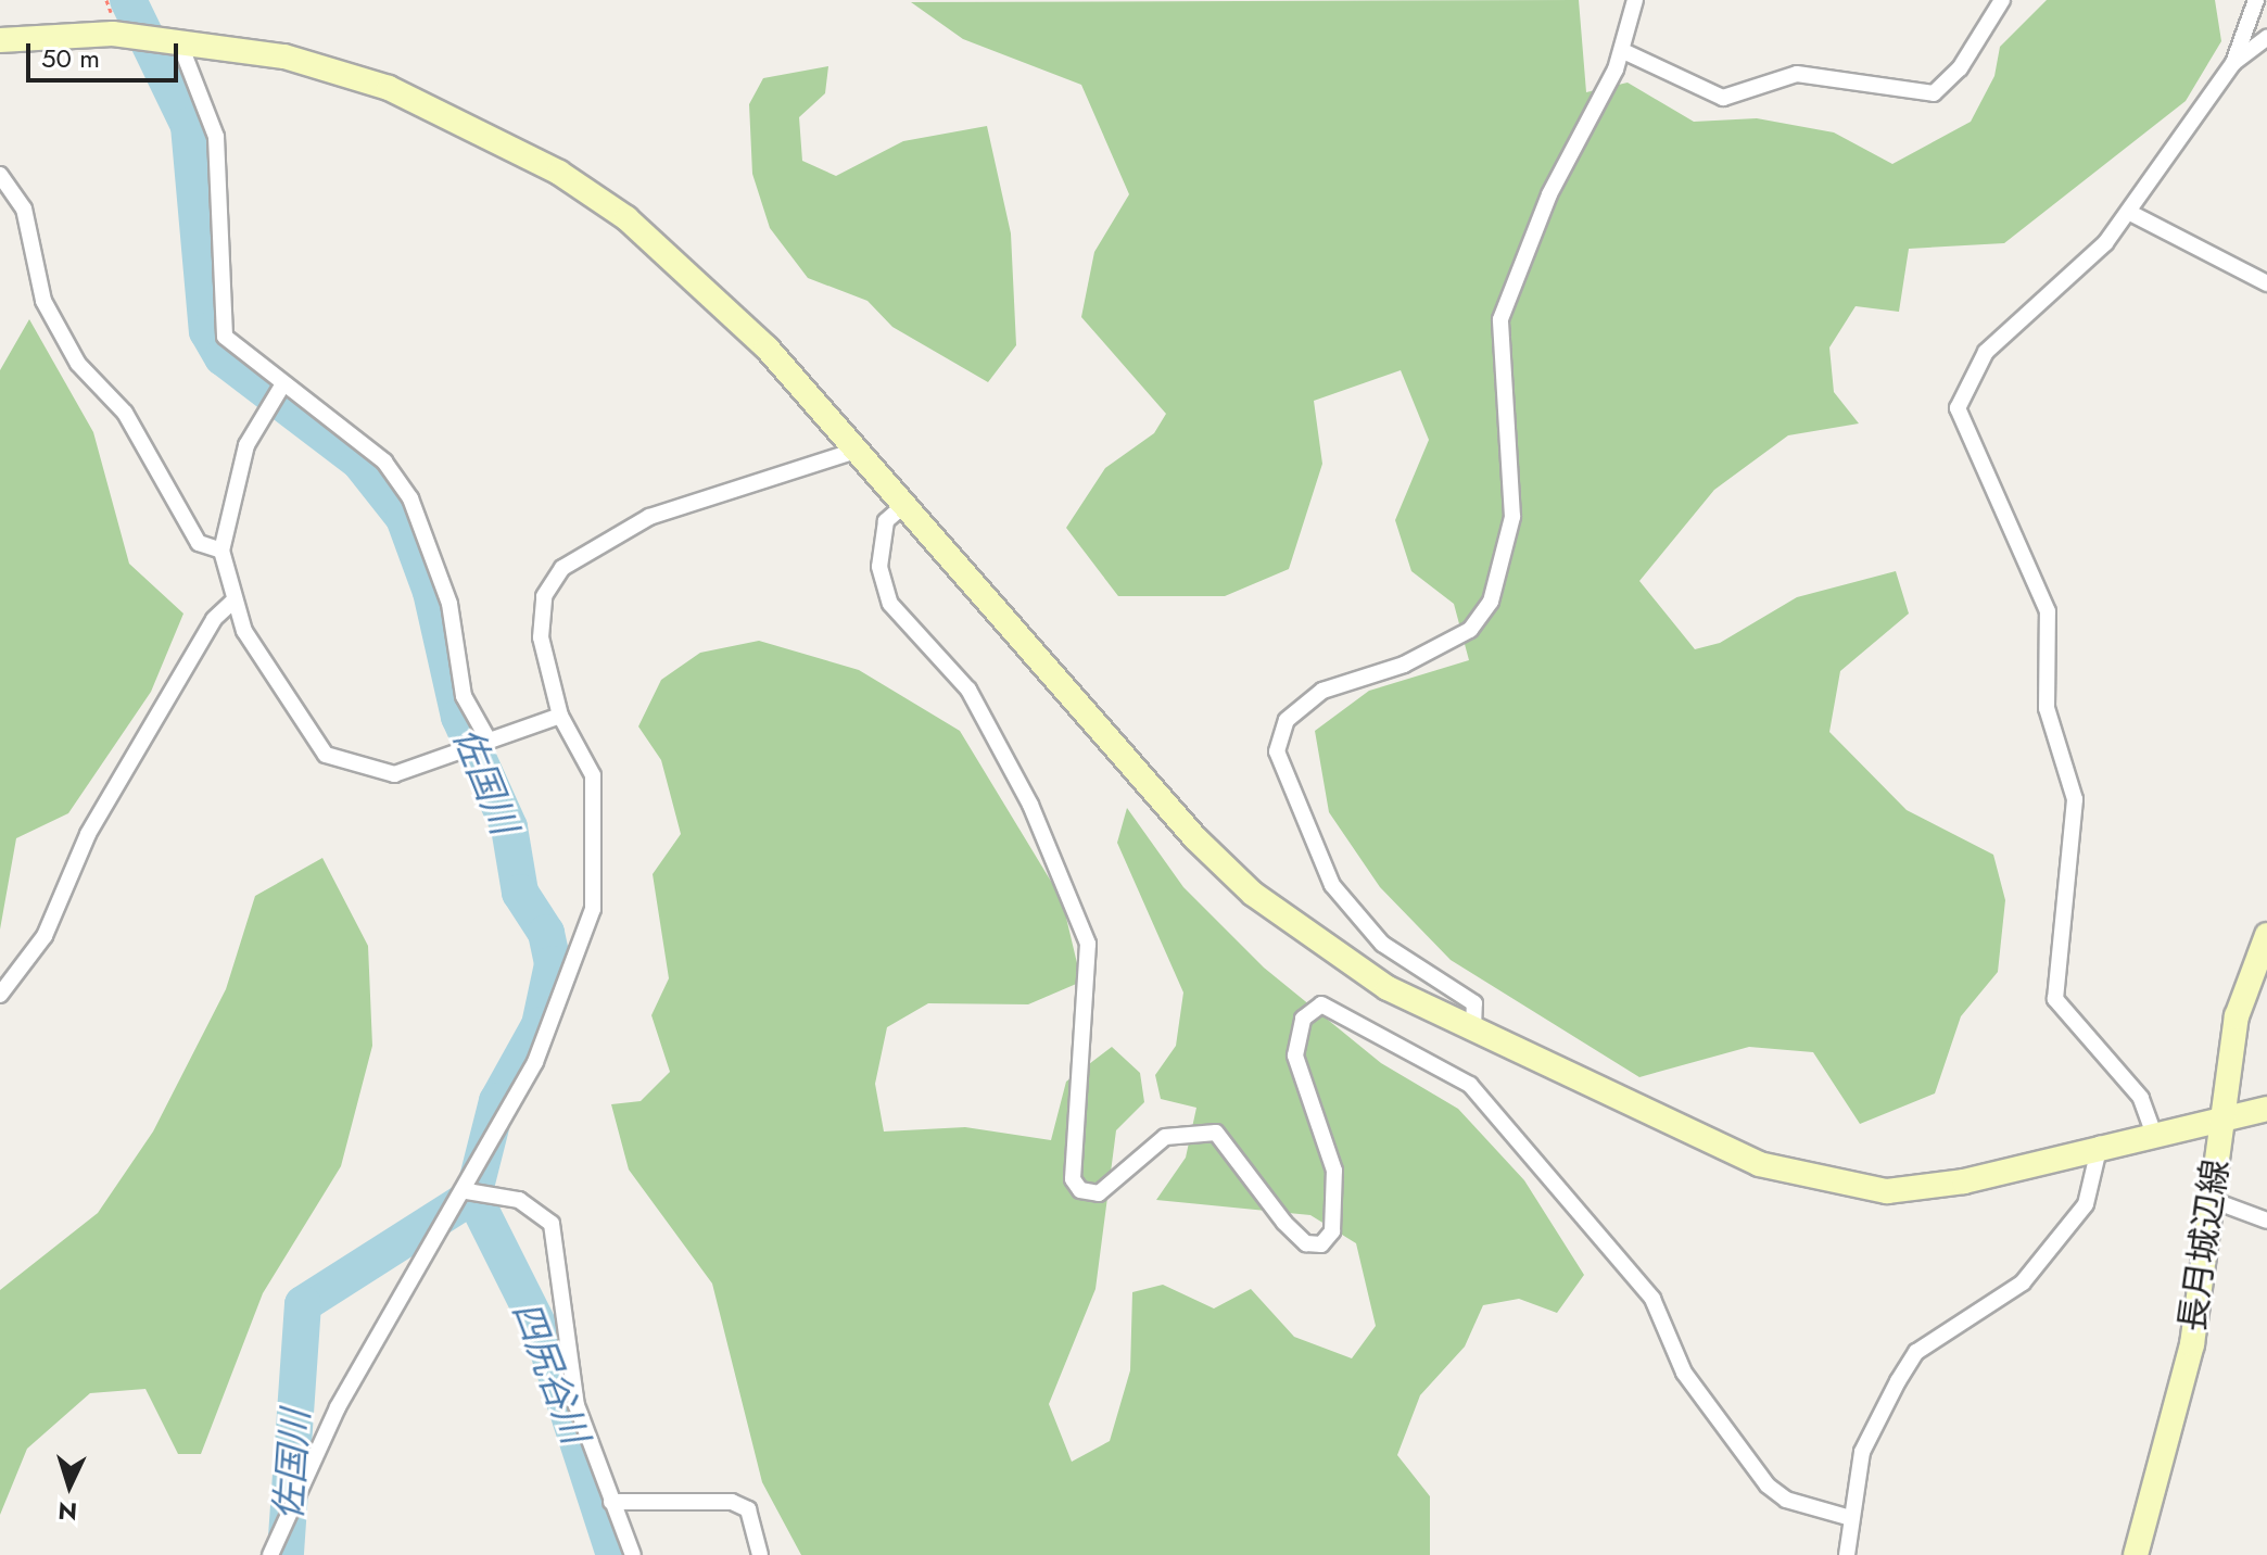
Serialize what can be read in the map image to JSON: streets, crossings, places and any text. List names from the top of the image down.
{
  "streets": {
    "street": ["長月城辺線"]
  },
  "water": ["佐国川", "四尻谷川"],
  "scale_bar": "50 m",
  "north": "bottom"
}
